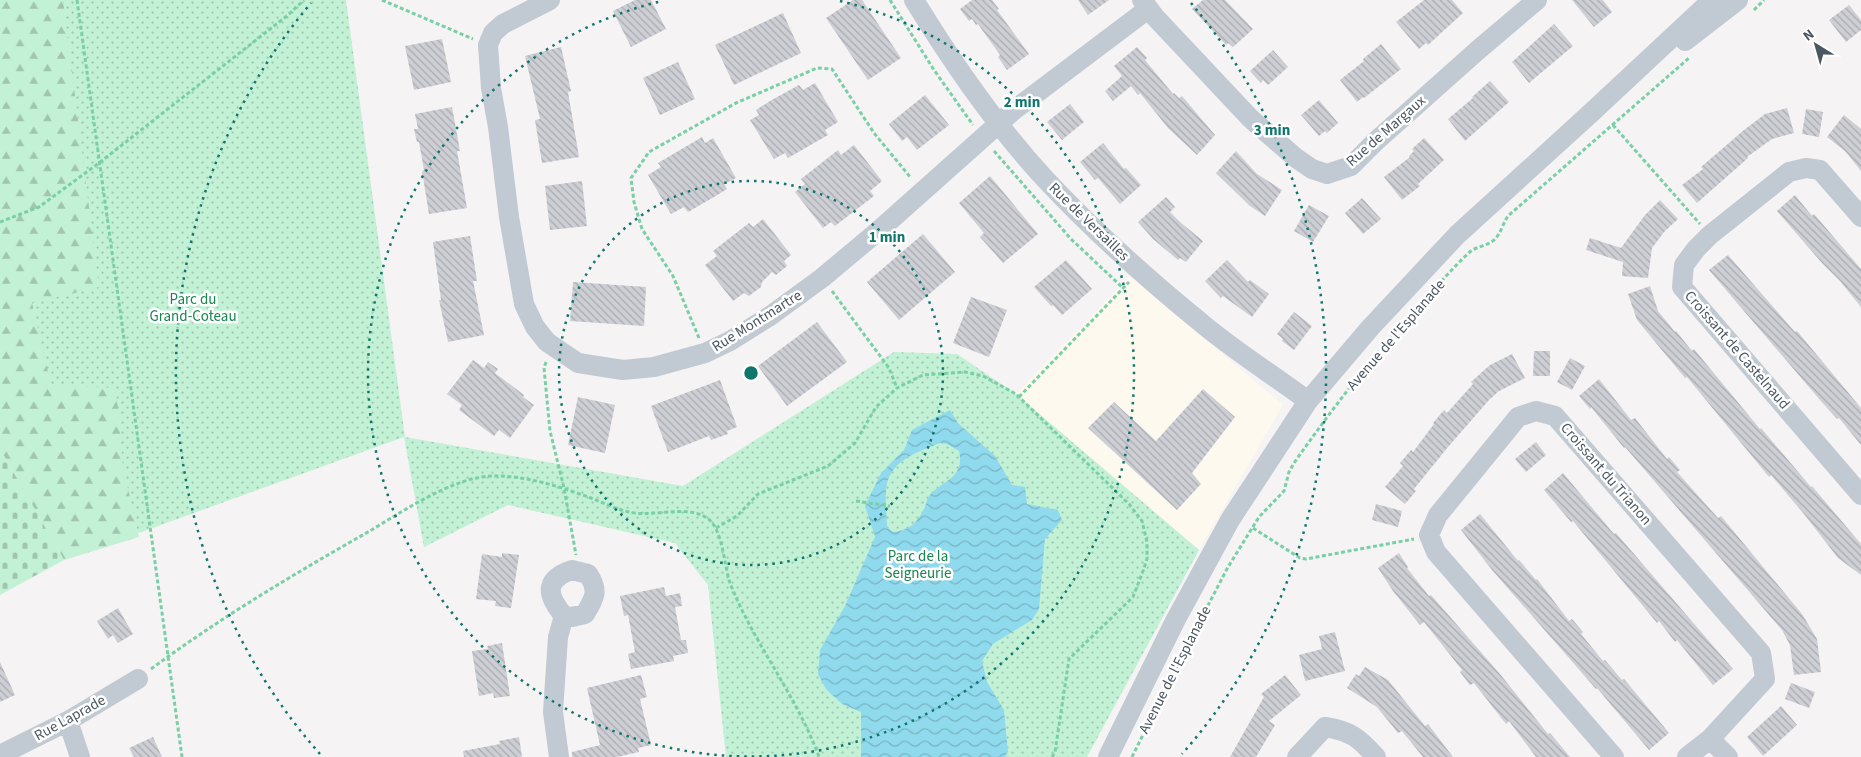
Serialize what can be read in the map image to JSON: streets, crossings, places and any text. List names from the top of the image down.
{
  "streets": {
    "street": [
      "Rue de Margaux",
      "Rue de Versailles",
      "Rue Montmartre",
      "Avenue de l'Esplanade",
      "Croissant de Castelnaud",
      "Croissant du Trianon",
      "Rue Laprade"
    ]
  },
  "crossings": [
    ["Rue de Margaux", "Rue de Versailles"],
    ["Rue de Margaux", "Rue Montmartre"],
    ["Rue de Versailles", "Rue Montmartre"],
    ["Rue de Versailles", "Avenue de l'Esplanade"]
  ],
  "parks": ["Parc du Grand-Coteau", "Parc de la Seigneurie"],
  "north": "top left",
  "rings": ["2 min", "3 min", "1 min"]
}
